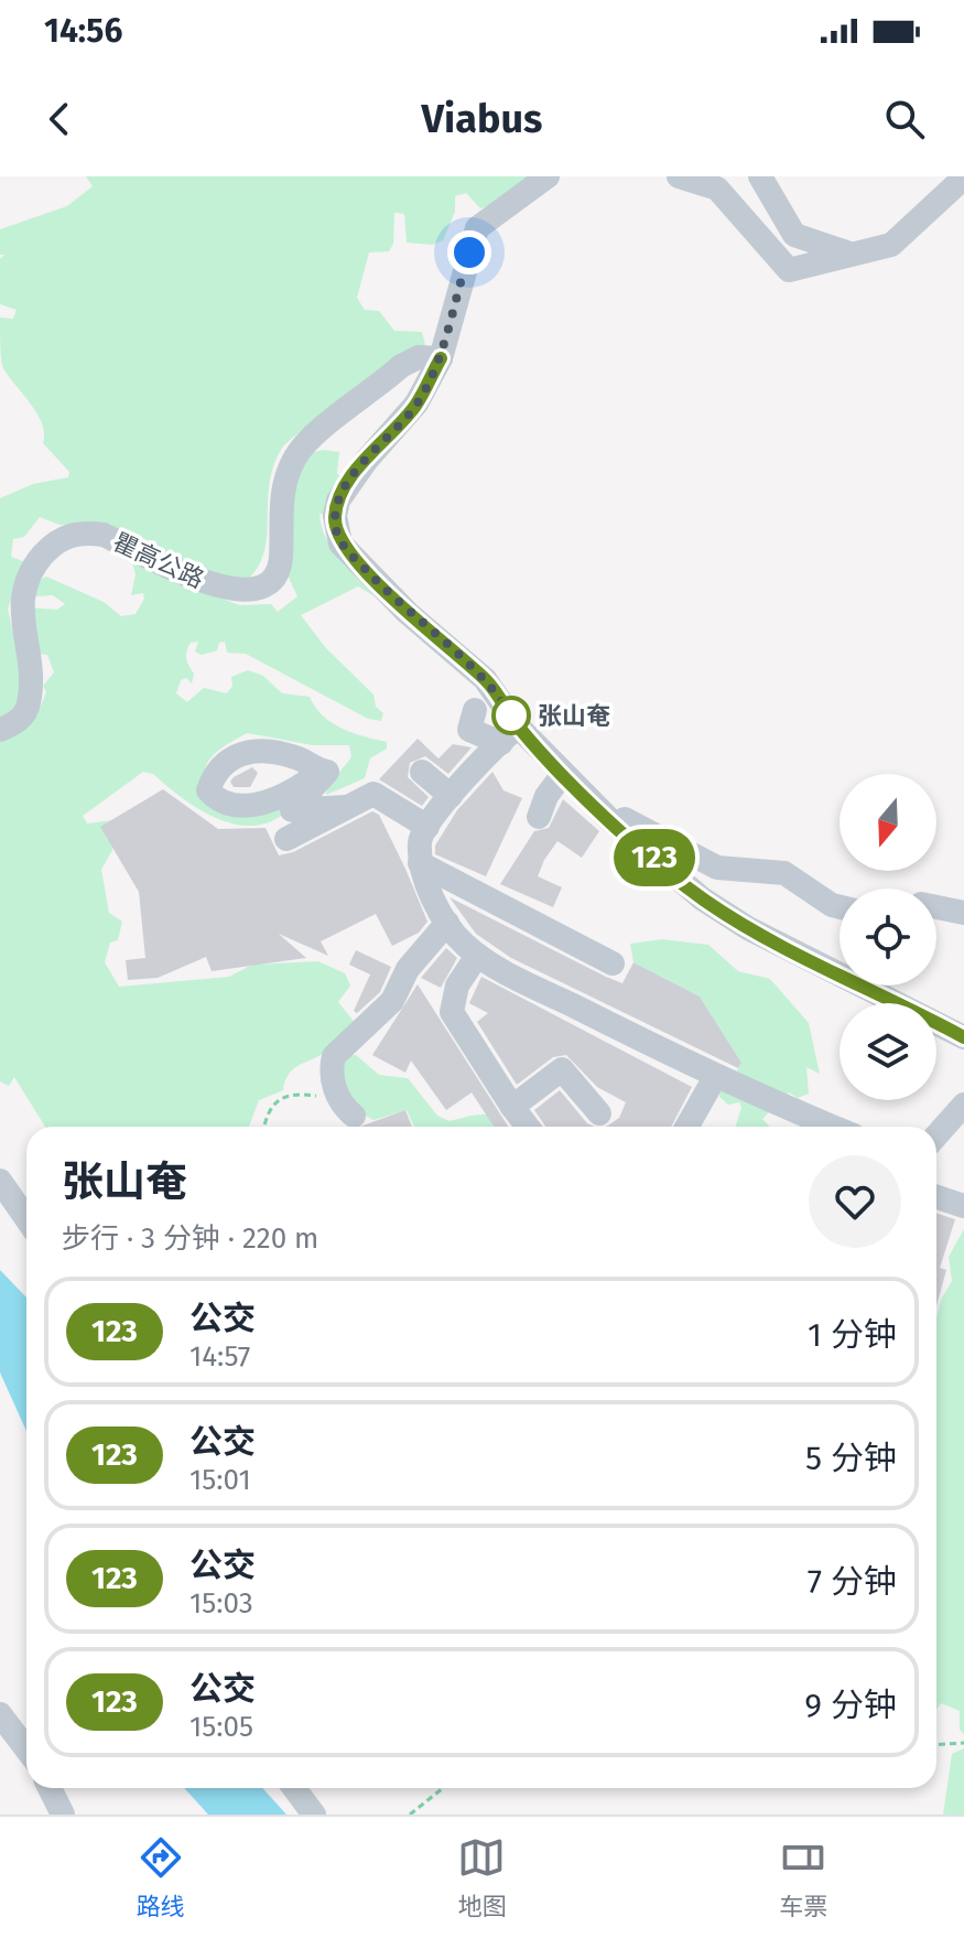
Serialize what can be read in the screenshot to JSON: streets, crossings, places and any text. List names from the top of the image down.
{
  "streets": {
    "street": ["瞿高公路"]
  },
  "places": ["张山奄"],
  "lines": ["bus line 123"],
  "north": "bottom",
  "page": {
    "status": "14:56",
    "header": "Viabus",
    "on_map": "123",
    "heading": ["张山奄", "步行 · 3 分钟 · 220 m"],
    "list": [
      {
        "mark": "123",
        "name": "公交",
        "note": "14:57",
        "value": "1 分钟"
      },
      {
        "mark": "123",
        "name": "公交",
        "note": "15:01",
        "value": "5 分钟"
      },
      {
        "mark": "123",
        "name": "公交",
        "note": "15:03",
        "value": "7 分钟"
      },
      {
        "mark": "123",
        "name": "公交",
        "note": "15:05",
        "value": "9 分钟"
      }
    ],
    "tabs": ["路线", "地图", "车票"]
  }
}
